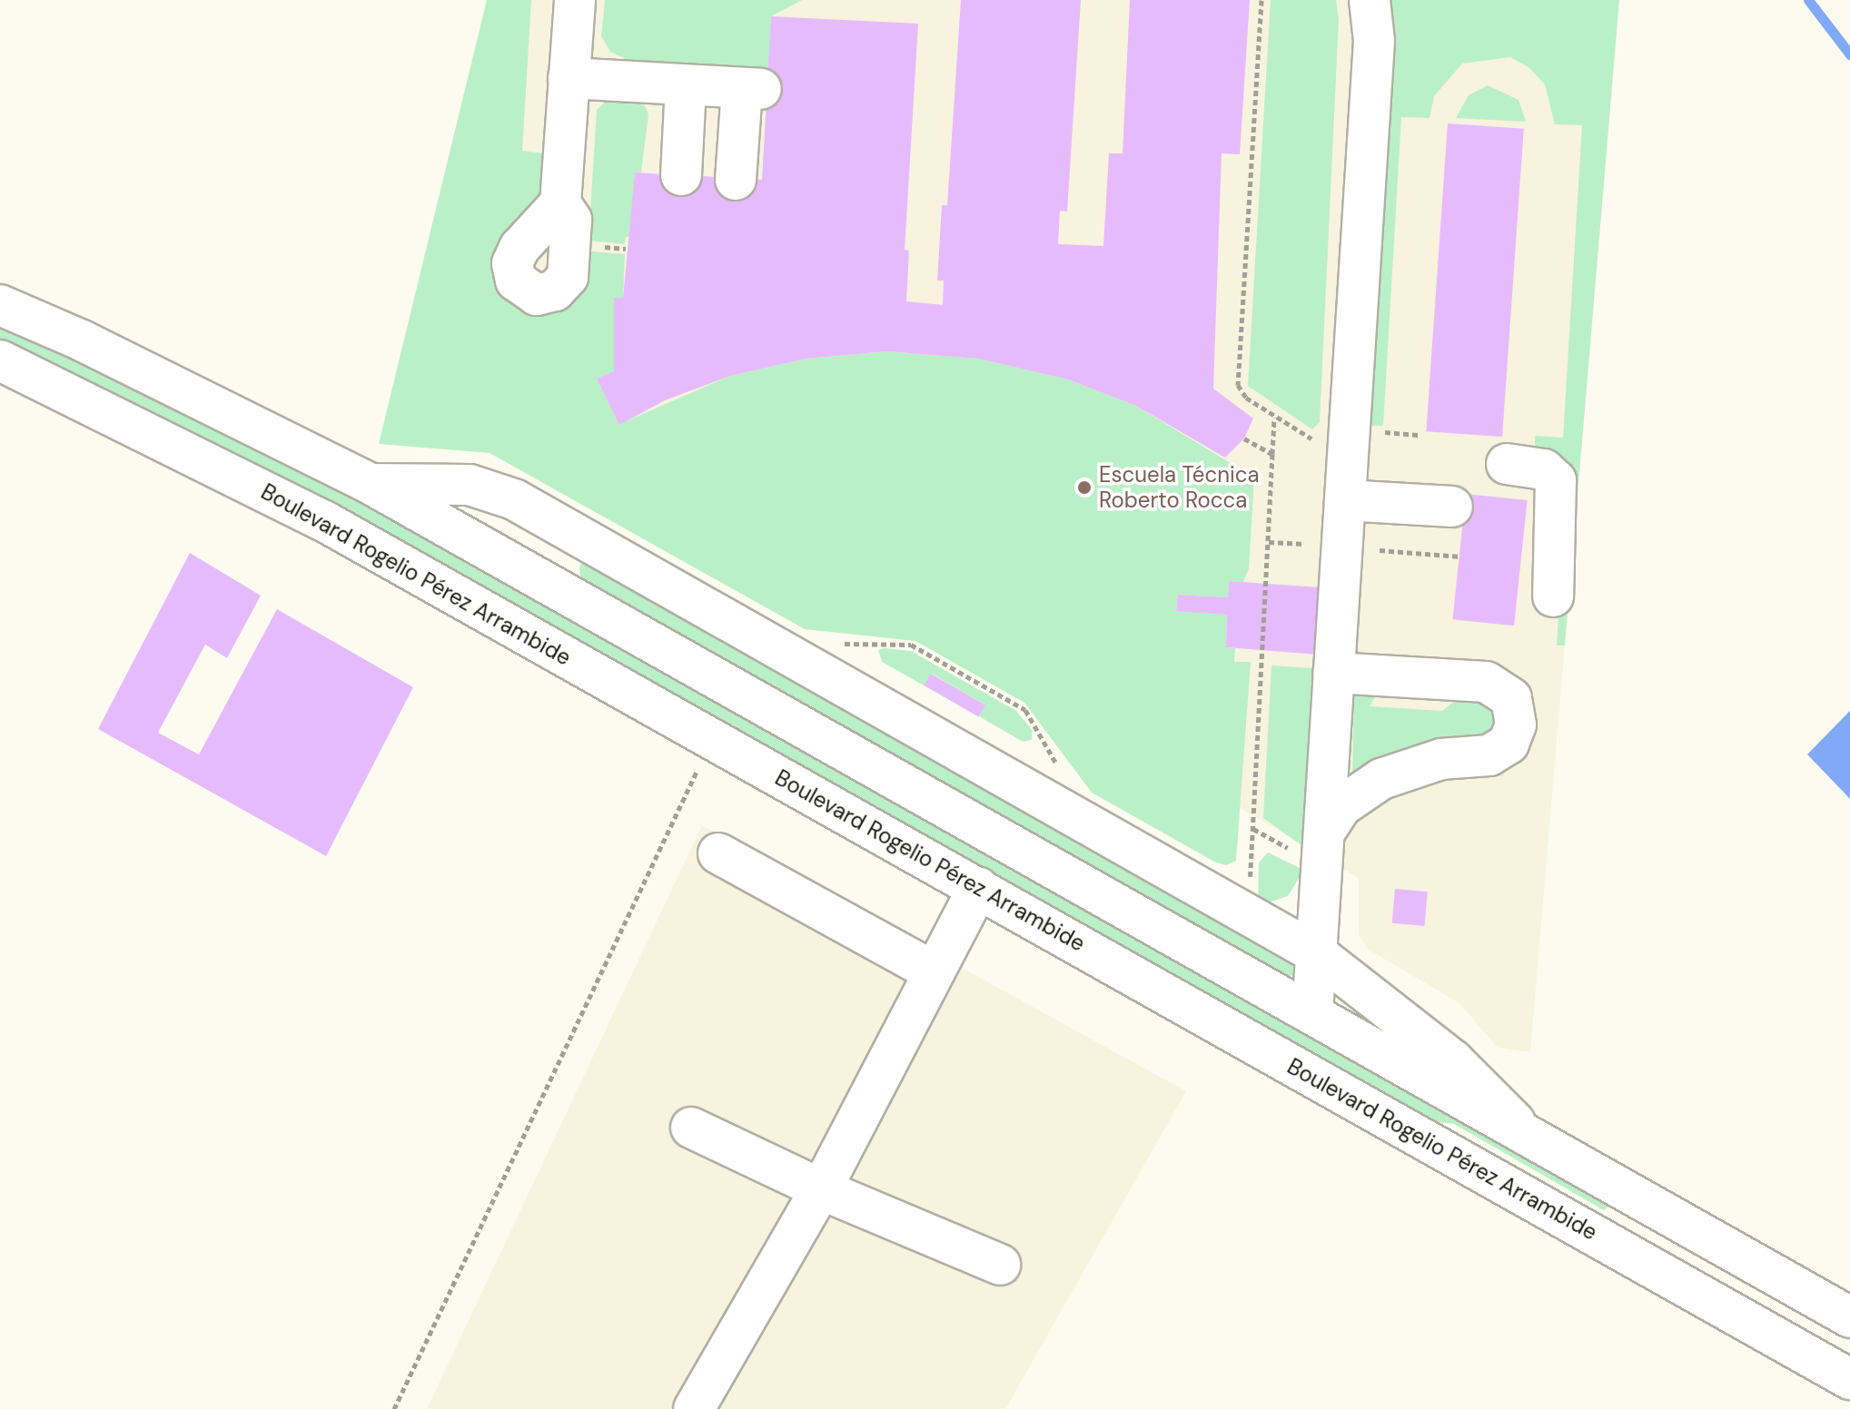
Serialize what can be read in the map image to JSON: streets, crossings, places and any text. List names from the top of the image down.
{
  "streets": {
    "main road": ["Boulevard Rogelio Pérez Arrambide"]
  },
  "places": ["Escuela Técnica Roberto Rocca"]
}
